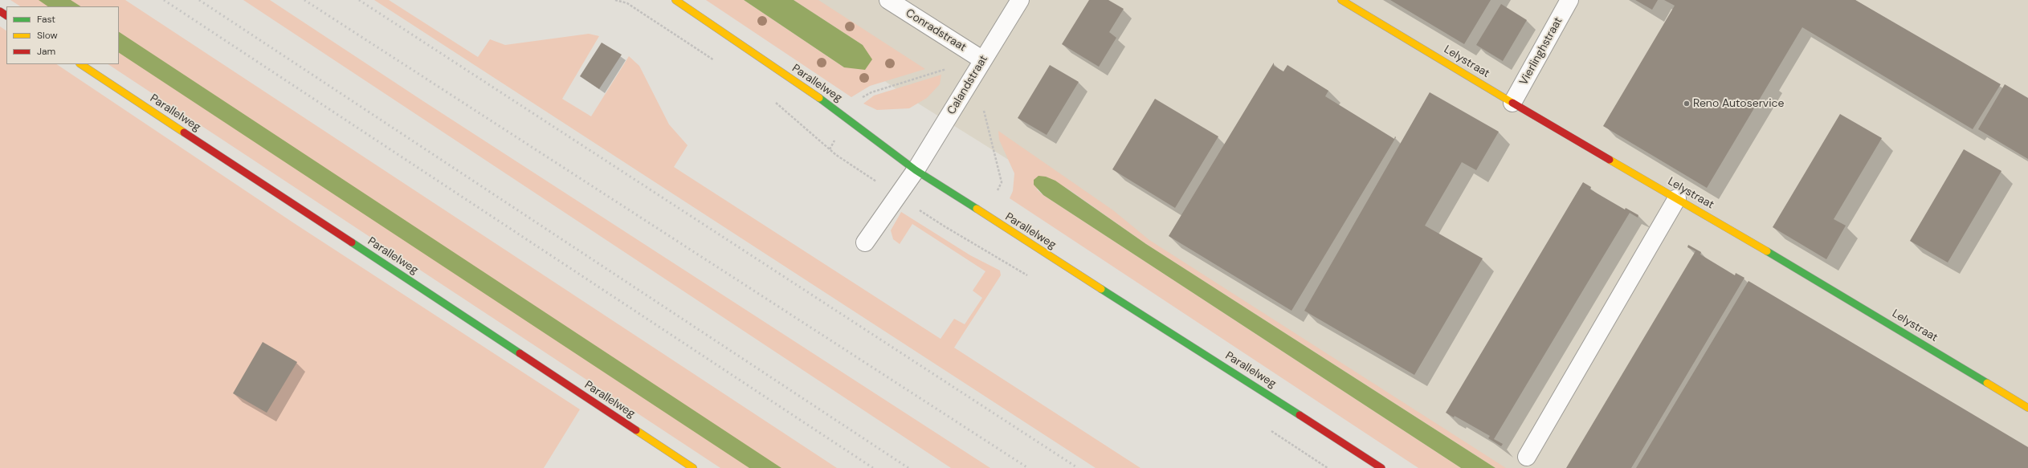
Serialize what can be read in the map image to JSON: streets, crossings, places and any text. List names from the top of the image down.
{
  "streets": {
    "street": [
      "Conradstraat",
      "Vierlinghstraat",
      "Lelystraat",
      "Parallelweg",
      "Calandstraat"
    ]
  },
  "crossings": [
    ["Conradstraat", "Calandstraat"],
    ["Vierlinghstraat", "Lelystraat"],
    ["Parallelweg", "Calandstraat"]
  ],
  "places": ["Reno Autoservice"],
  "legend": ["Fast", "Slow", "Jam"]
}
